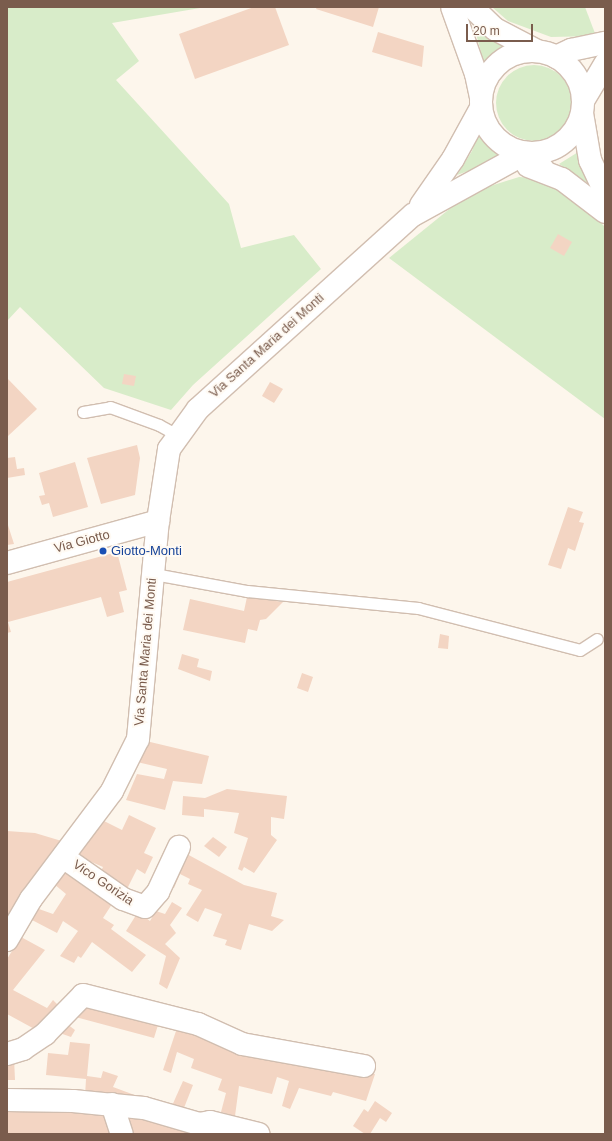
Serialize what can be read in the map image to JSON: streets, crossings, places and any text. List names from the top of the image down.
{
  "streets": {
    "street": ["Via Santa Maria dei Monti", "Via Giotto", "Vico Gorizia"]
  },
  "crossings": [
    ["Via Santa Maria dei Monti", "Via Giotto"],
    ["Via Santa Maria dei Monti", "Vico Gorizia"]
  ],
  "places": ["Giotto-Monti"],
  "scale_bar": "20 m"
}
